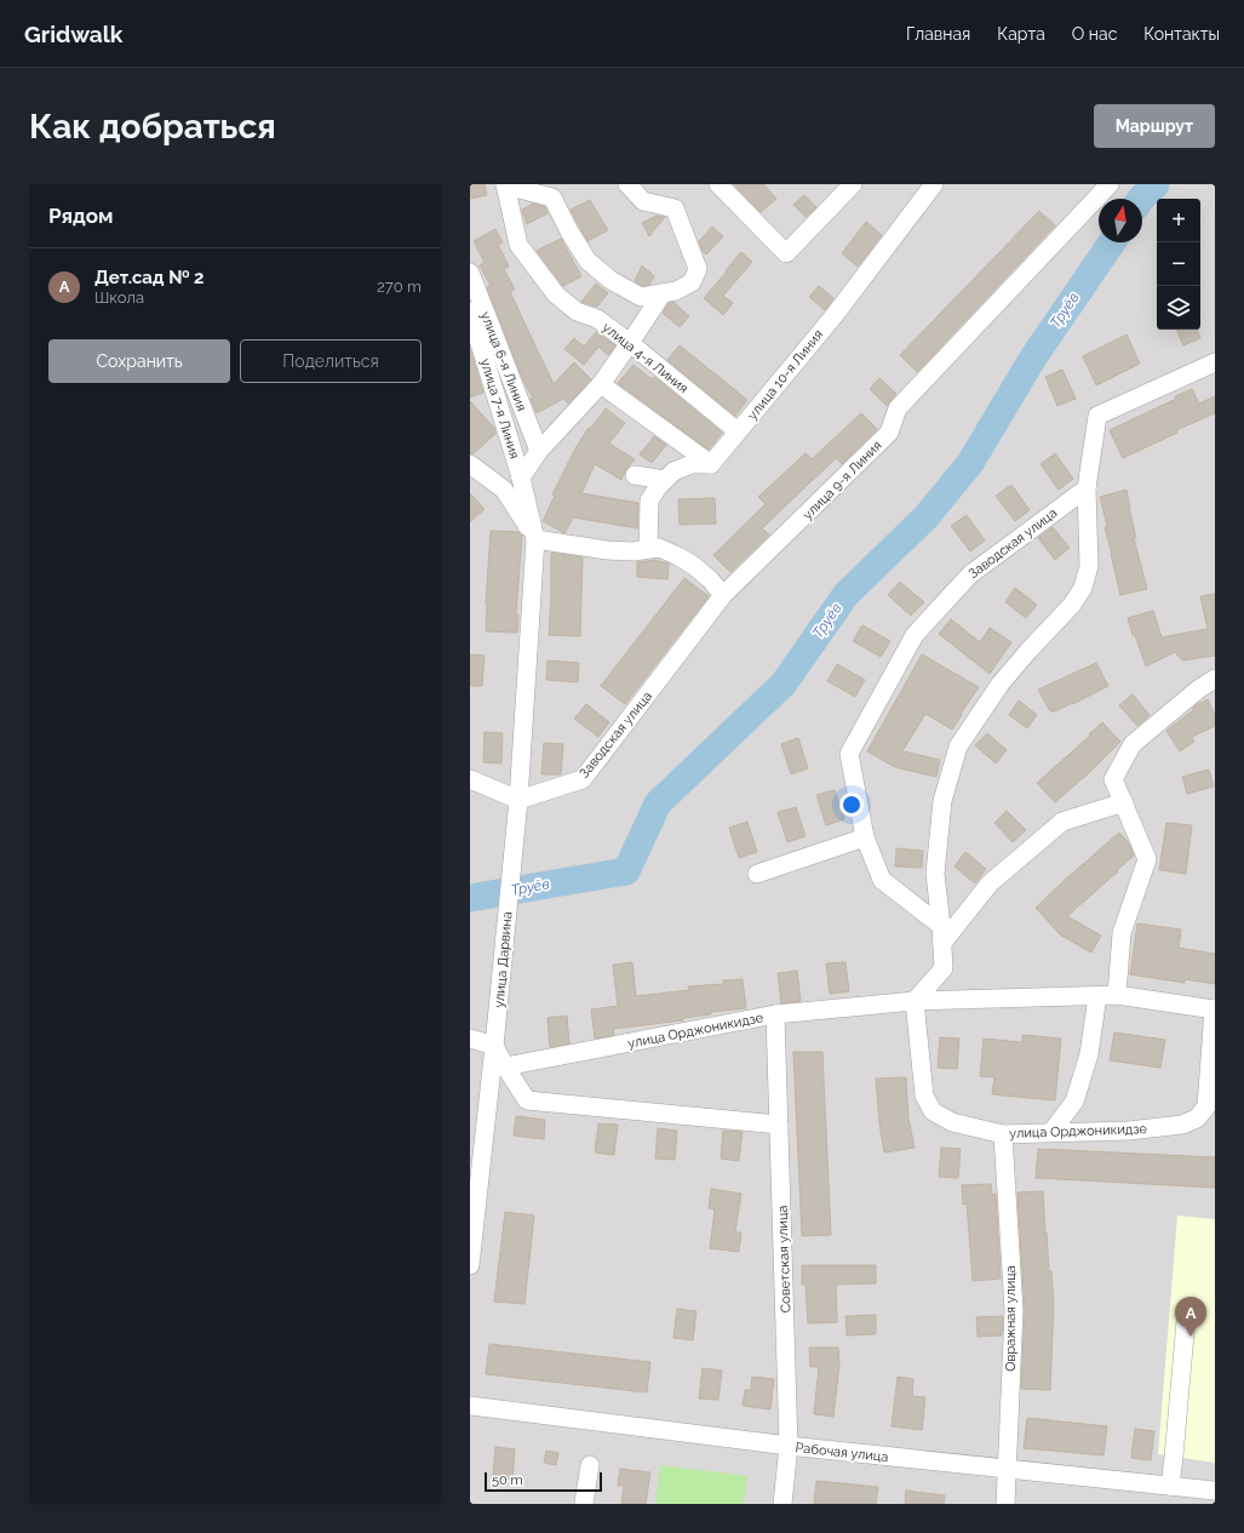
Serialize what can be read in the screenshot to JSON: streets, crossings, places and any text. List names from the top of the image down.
{
  "streets": {
    "street": [
      "улица 4-я Линия",
      "улица 6-я Линия",
      "улица 10-я Линия",
      "улица 7-я Линия",
      "улица 9-я Линия",
      "Заводская улица",
      "улица Дарвина",
      "улица Орджоникидзе",
      "Советская улица",
      "Овражная улица",
      "Рабочая улица"
    ]
  },
  "crossings": [
    ["улица 4-я Линия", "улица 10-я Линия"],
    ["улица 7-я Линия", "улица Дарвина"],
    ["улица 9-я Линия", "Заводская улица"],
    ["Заводская улица", "улица Дарвина"],
    ["улица Орджоникидзе", "Советская улица"],
    ["улица Орджоникидзе", "Овражная улица"],
    ["Советская улица", "Рабочая улица"],
    ["Овражная улица", "Рабочая улица"]
  ],
  "water": ["Труёв"],
  "scale_bar": "50 m",
  "north": "top",
  "page": {
    "header": "Gridwalk",
    "nav": [
      "Главная",
      "Карта",
      "О нас",
      "Контакты"
    ],
    "buttons": [
      "Маршрут",
      ["Сохранить", "Поделиться"]
    ],
    "title": "Как добраться",
    "heading": "Рядом",
    "map_buttons": ["+", "−"],
    "list": [
      {
        "mark": "A",
        "name": "Дет.сад № 2",
        "note": "Школа",
        "value": "270 m"
      }
    ],
    "pins": "A",
    "scale": "50 m"
  }
}
